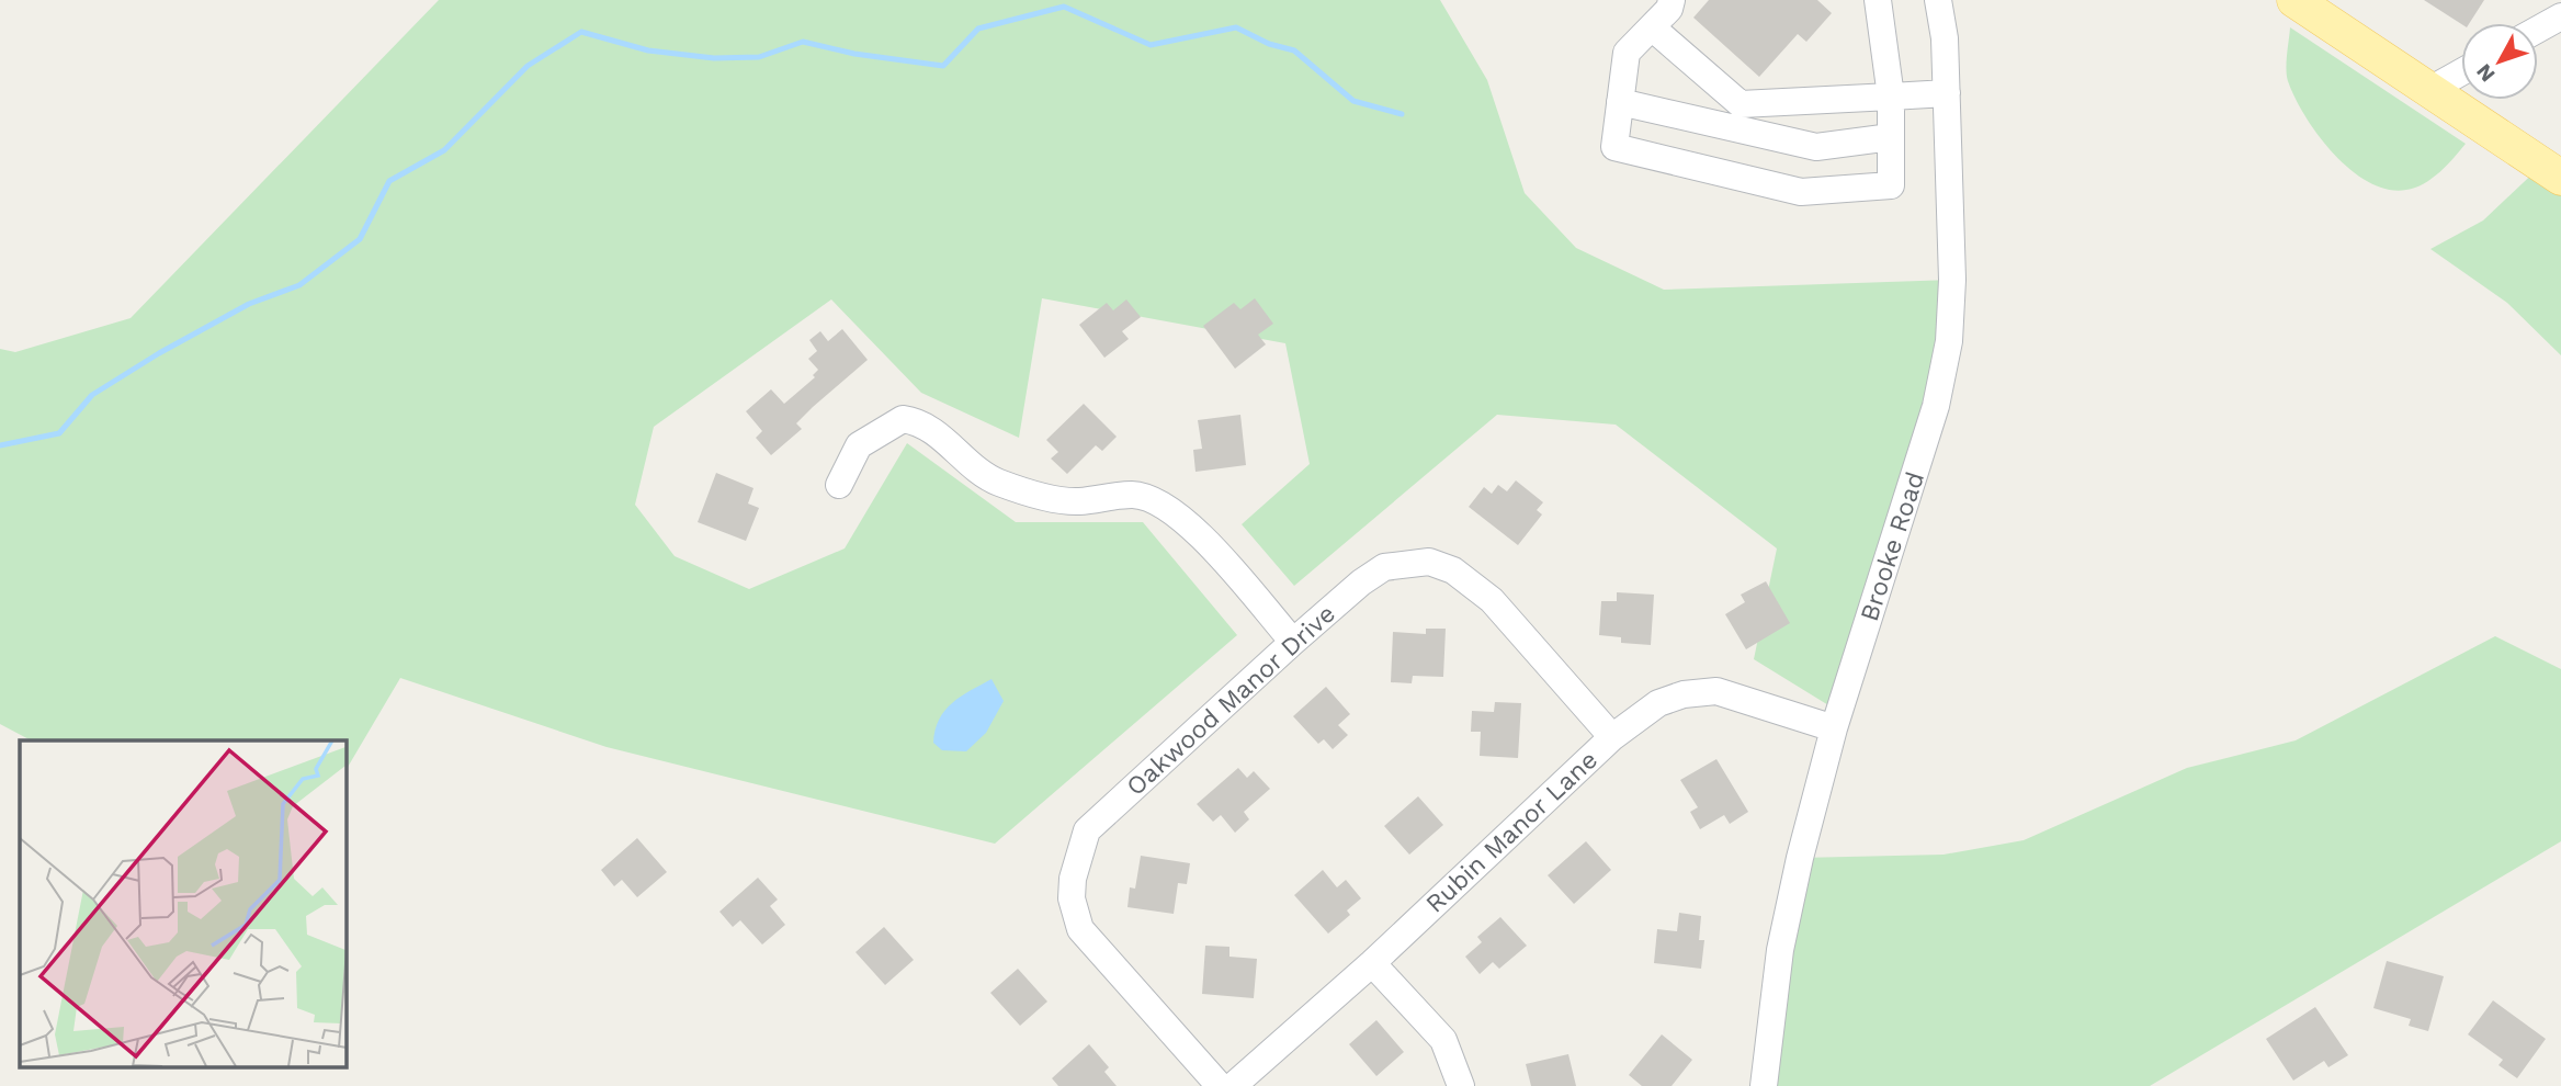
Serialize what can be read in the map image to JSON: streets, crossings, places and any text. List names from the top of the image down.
{
  "streets": {
    "street": ["Brooke Road", "Oakwood Manor Drive", "Rubin Manor Lane"]
  },
  "crossings": [
    ["Brooke Road", "Rubin Manor Lane"],
    ["Oakwood Manor Drive", "Rubin Manor Lane"]
  ],
  "north": "bottom left"
}
